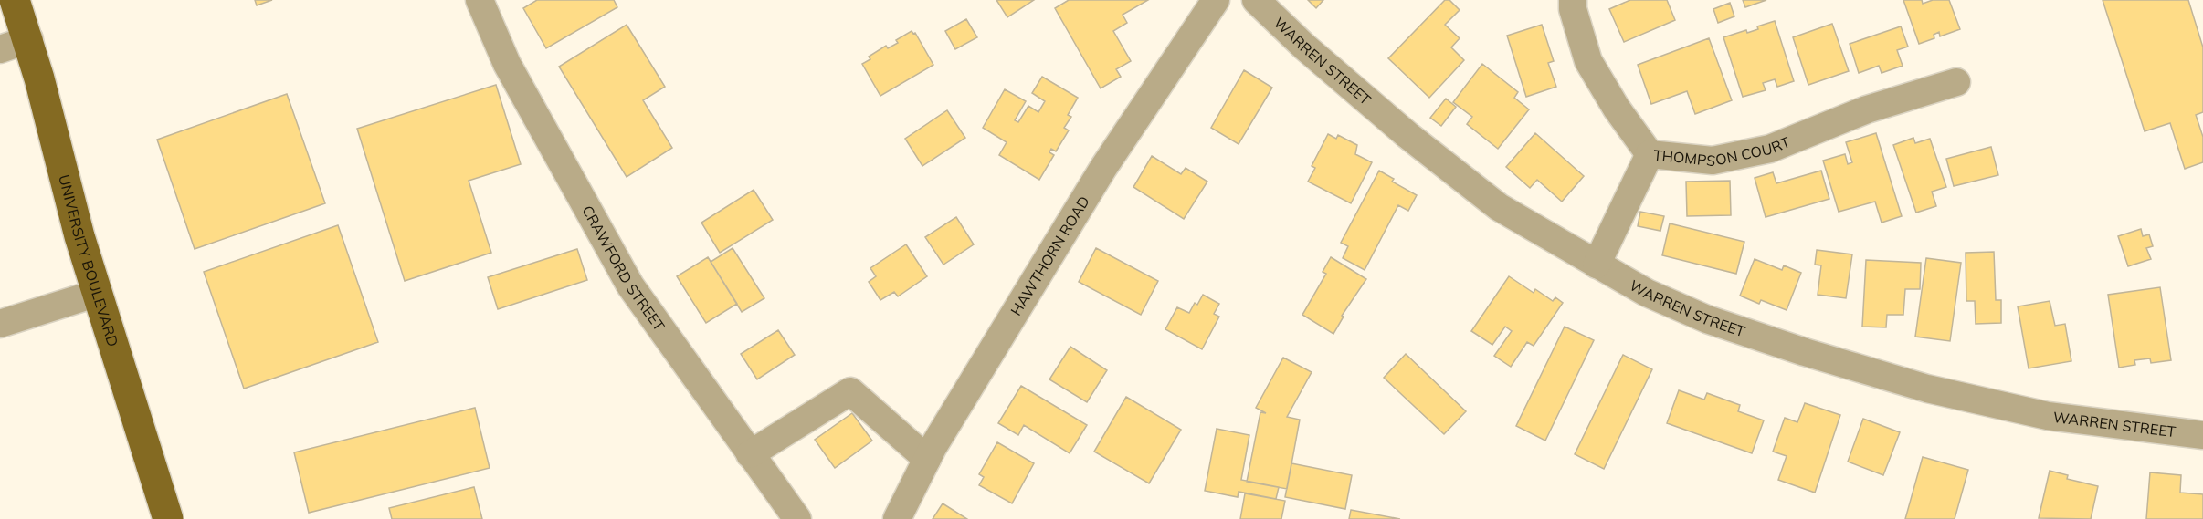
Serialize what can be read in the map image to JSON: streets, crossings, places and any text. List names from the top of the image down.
{
  "streets": {
    "main road": ["UNIVERSITY BOULEVARD"],
    "street": [
      "WARREN STREET",
      "THOMPSON COURT",
      "HAWTHORN ROAD",
      "CRAWFORD STREET"
    ]
  }
}
